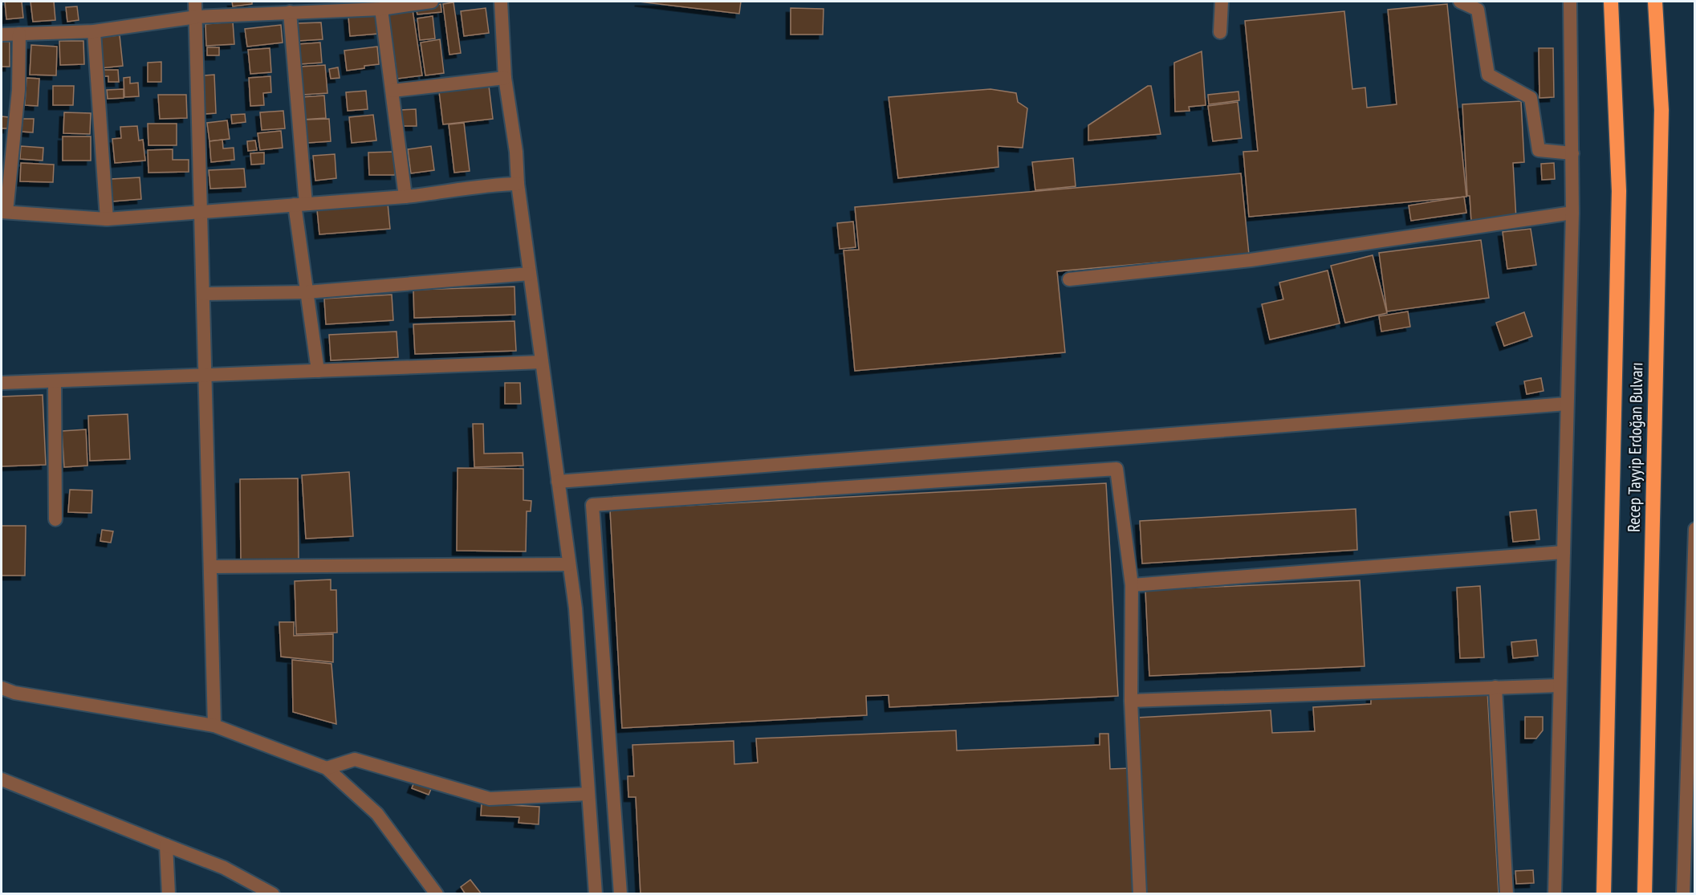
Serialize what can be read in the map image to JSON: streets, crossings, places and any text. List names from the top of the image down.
{
  "streets": {
    "highway": ["Recep Tayyip Erdoğan Bulvarı"]
  }
}
